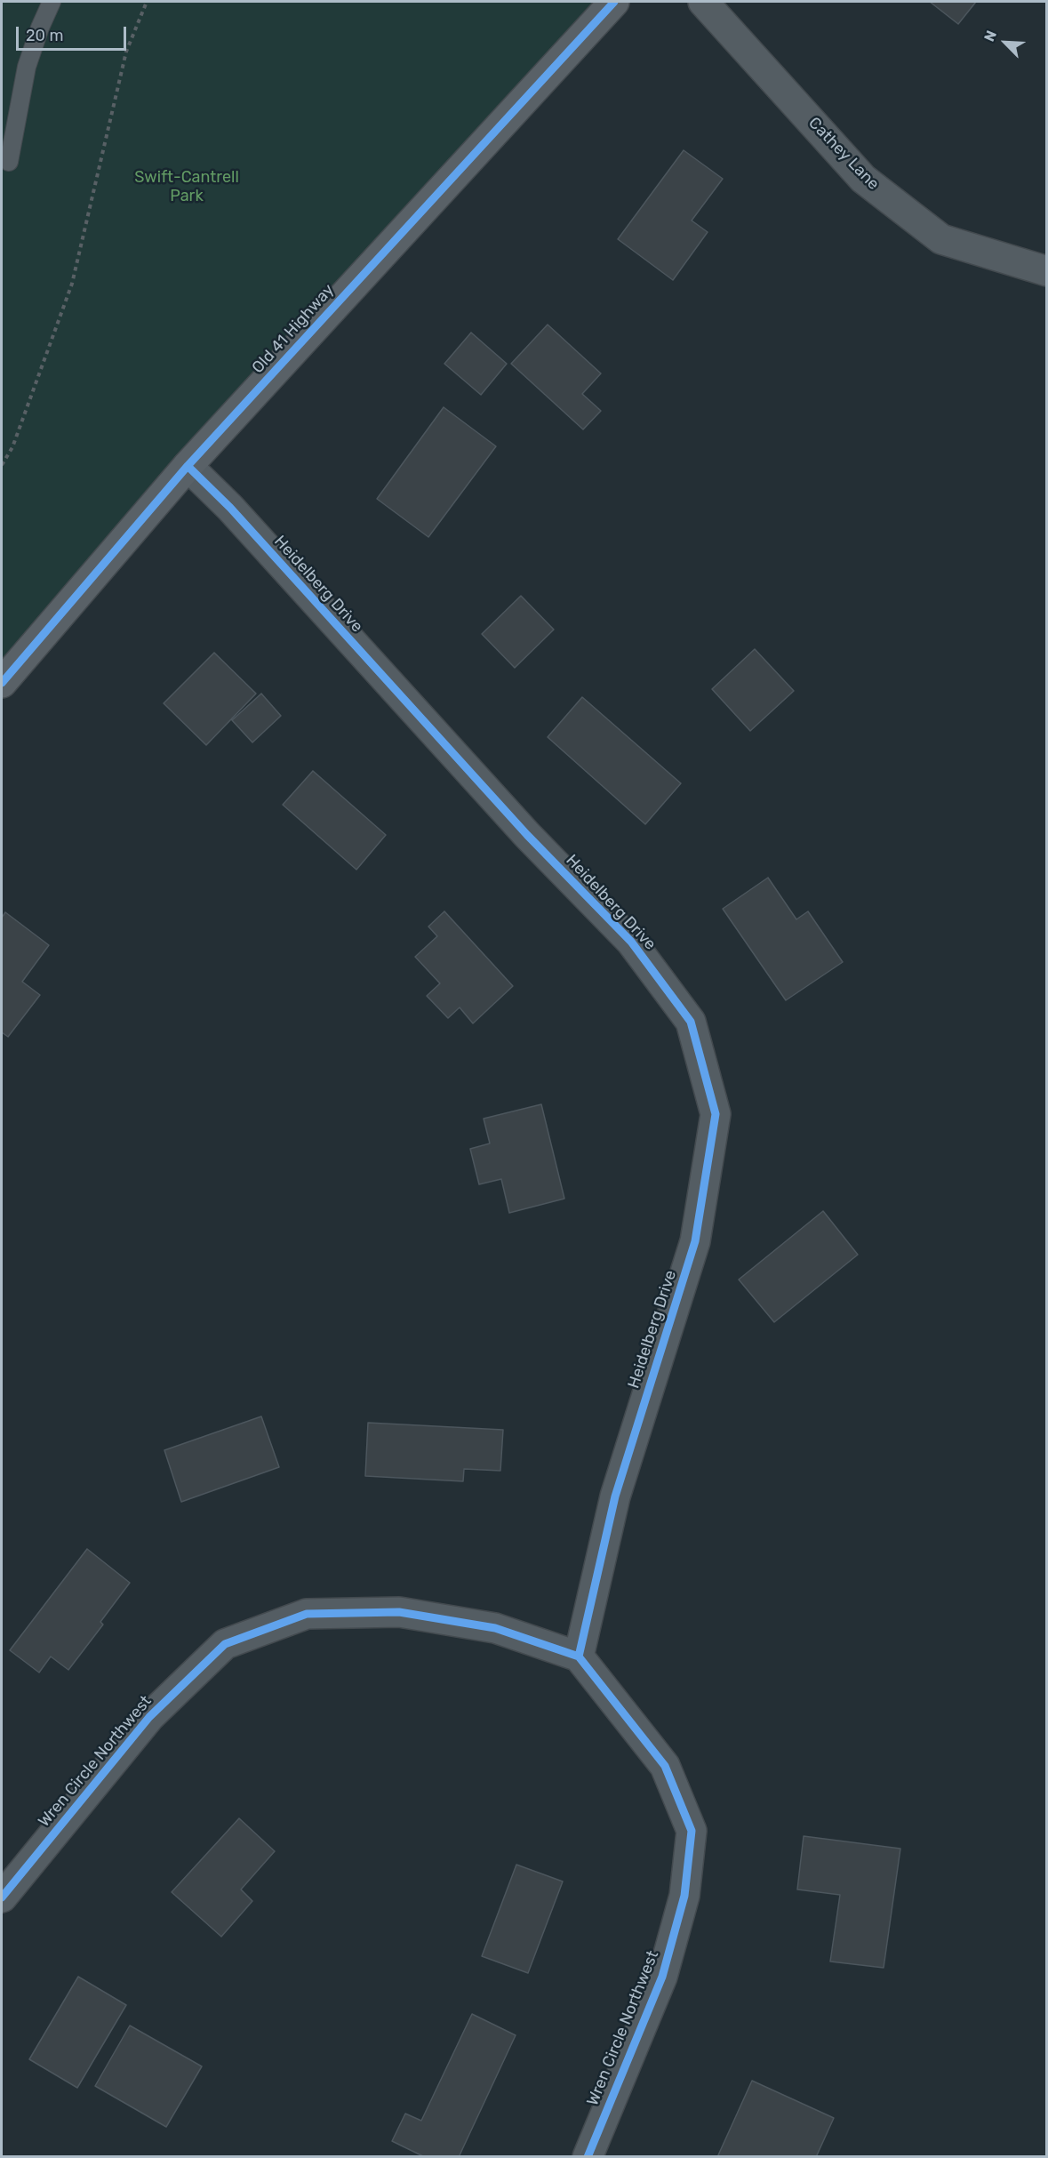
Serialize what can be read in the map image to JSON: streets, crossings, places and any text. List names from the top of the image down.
{
  "streets": {
    "main road": ["Old 41 Highway"],
    "street": ["Cathey Lane", "Heidelberg Drive", "Wren Circle Northwest"]
  },
  "crossings": [
    ["Old 41 Highway", "Heidelberg Drive"],
    ["Heidelberg Drive", "Wren Circle Northwest"]
  ],
  "parks": ["Swift-Cantrell Park"],
  "scale_bar": "20 m",
  "north": "top left"
}
